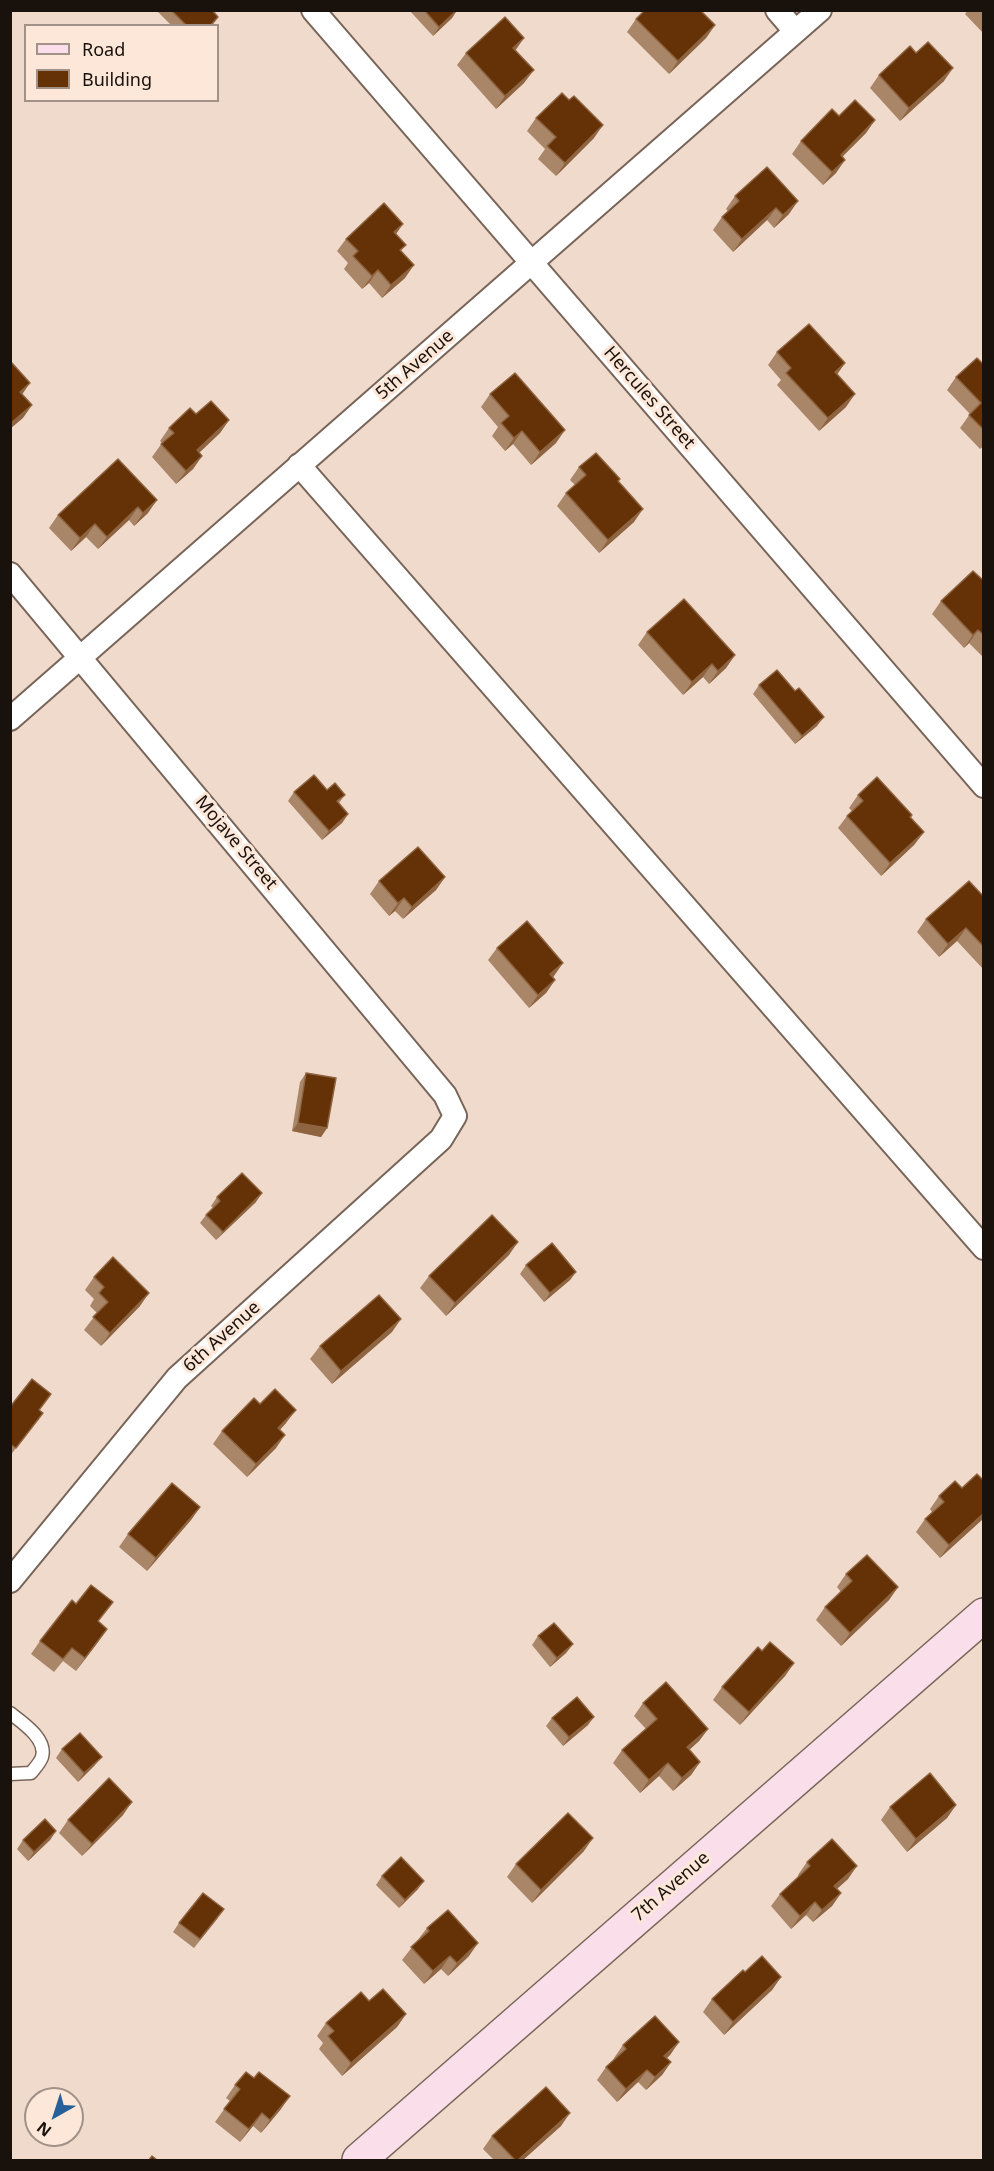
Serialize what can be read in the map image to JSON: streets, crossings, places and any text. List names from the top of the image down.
{
  "streets": {
    "street": [
      "5th Avenue",
      "Hercules Street",
      "Mojave Street",
      "6th Avenue",
      "7th Avenue"
    ]
  },
  "crossings": [
    ["5th Avenue", "Hercules Street"],
    ["5th Avenue", "Mojave Street"],
    ["Mojave Street", "6th Avenue"]
  ],
  "legend": ["Road", "Building"],
  "north": "bottom left"
}
